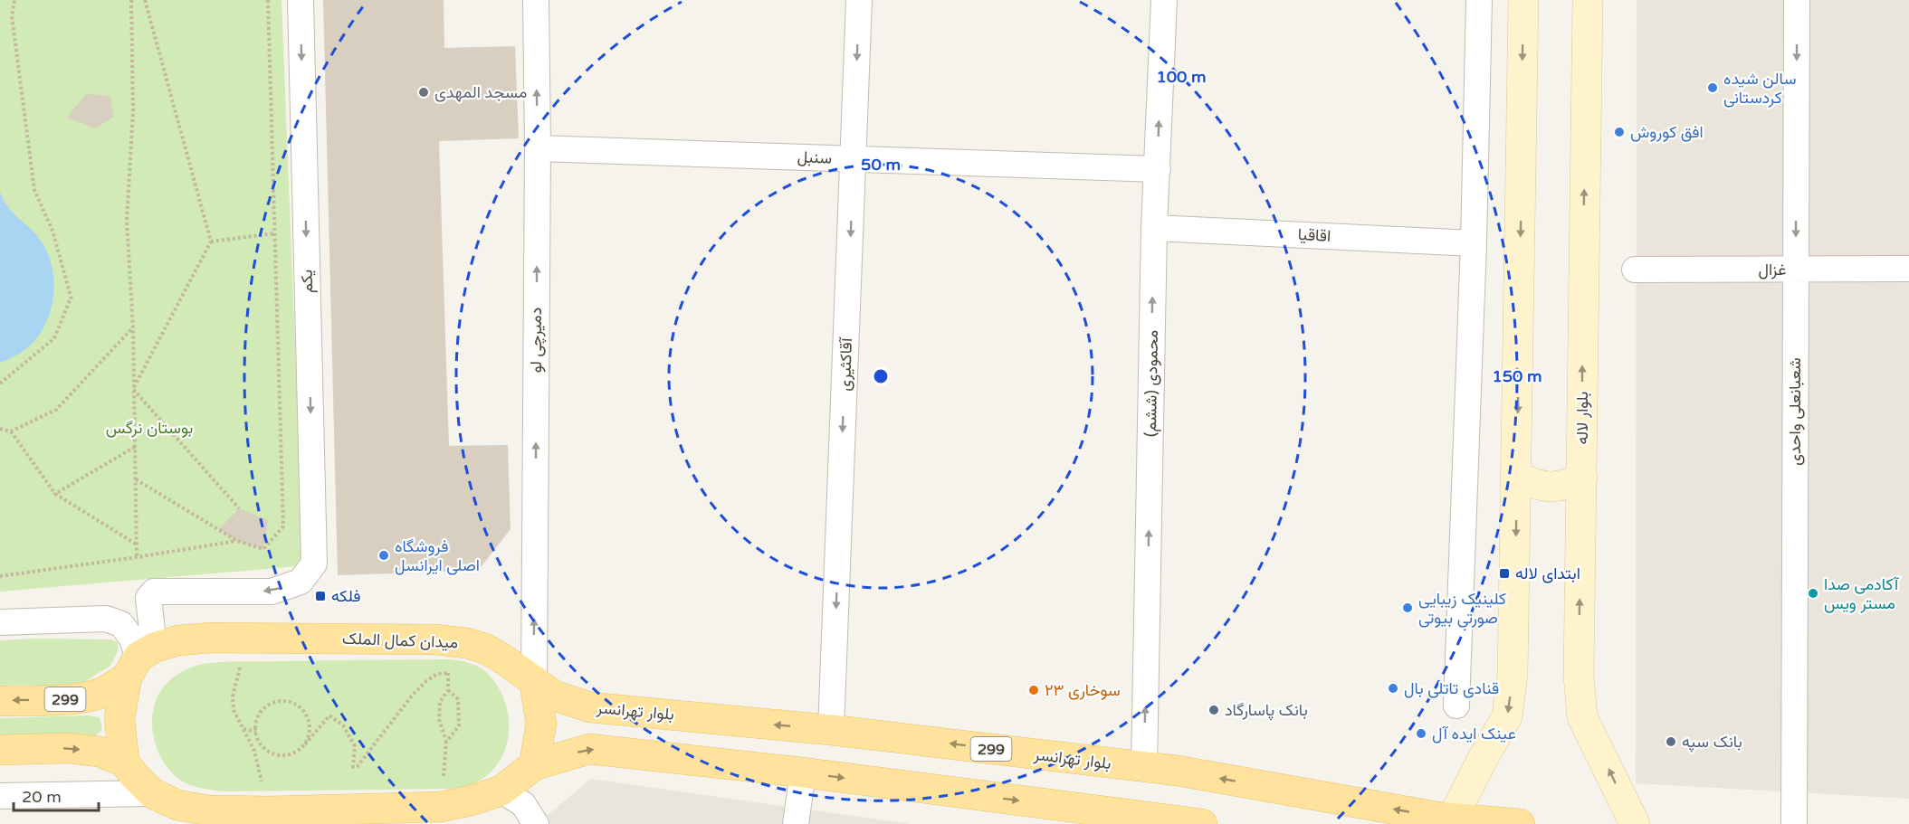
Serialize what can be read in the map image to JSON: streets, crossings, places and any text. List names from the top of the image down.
{
  "streets": {
    "main road": [
      "بلوار لاله",
      "میدان کمال الملک",
      "299",
      "بلوار تهرانسر"
    ],
    "street": [
      "سنبل",
      "اقاقیا",
      "غزال",
      "یکم",
      "دمیرچی لو",
      "آقاکثیری",
      "محمودی (ششم)",
      "شعبانعلی واحدی"
    ]
  },
  "crossings": [
    ["سنبل", "دمیرچی لو"],
    ["سنبل", "آقاکثیری"],
    ["سنبل", "محمودی (ششم)"],
    ["اقاقیا", "محمودی (ششم)"],
    ["غزال", "شعبانعلی واحدی"],
    ["یکم", "میدان کمال الملک"],
    ["یکم", "299"],
    ["دمیرچی لو", "میدان کمال الملک"],
    ["دمیرچی لو", "بلوار تهرانسر"],
    ["آقاکثیری", "بلوار تهرانسر"],
    ["محمودی (ششم)", "بلوار تهرانسر"],
    ["میدان کمال الملک", "299"],
    ["میدان کمال الملک", "بلوار تهرانسر"]
  ],
  "one_way": [
    "یکم",
    "دمیرچی لو",
    "آقاکثیری",
    "محمودی (ششم)"
  ],
  "parks": ["بوستان نرگس"],
  "places": {
    "other": [
      "سالن شیده کردستانی",
      "مسجد المهدی",
      "افق کوروش",
      "فروشگاه اصلی ایرانسل",
      "آکادمی صدا مستر ویس",
      "کلینیک زیبایی صورتی بیوتی",
      "قنادی تاتلی بال",
      "سوخاری ۲۳",
      "بانک پاسارگاد",
      "عینک ایده آل",
      "بانک سپه"
    ],
    "transit": ["ابتدای لاله", "فلکه"]
  },
  "scale_bar": "20 m",
  "rings": ["100 m", "50 m", "150 m"]
}
